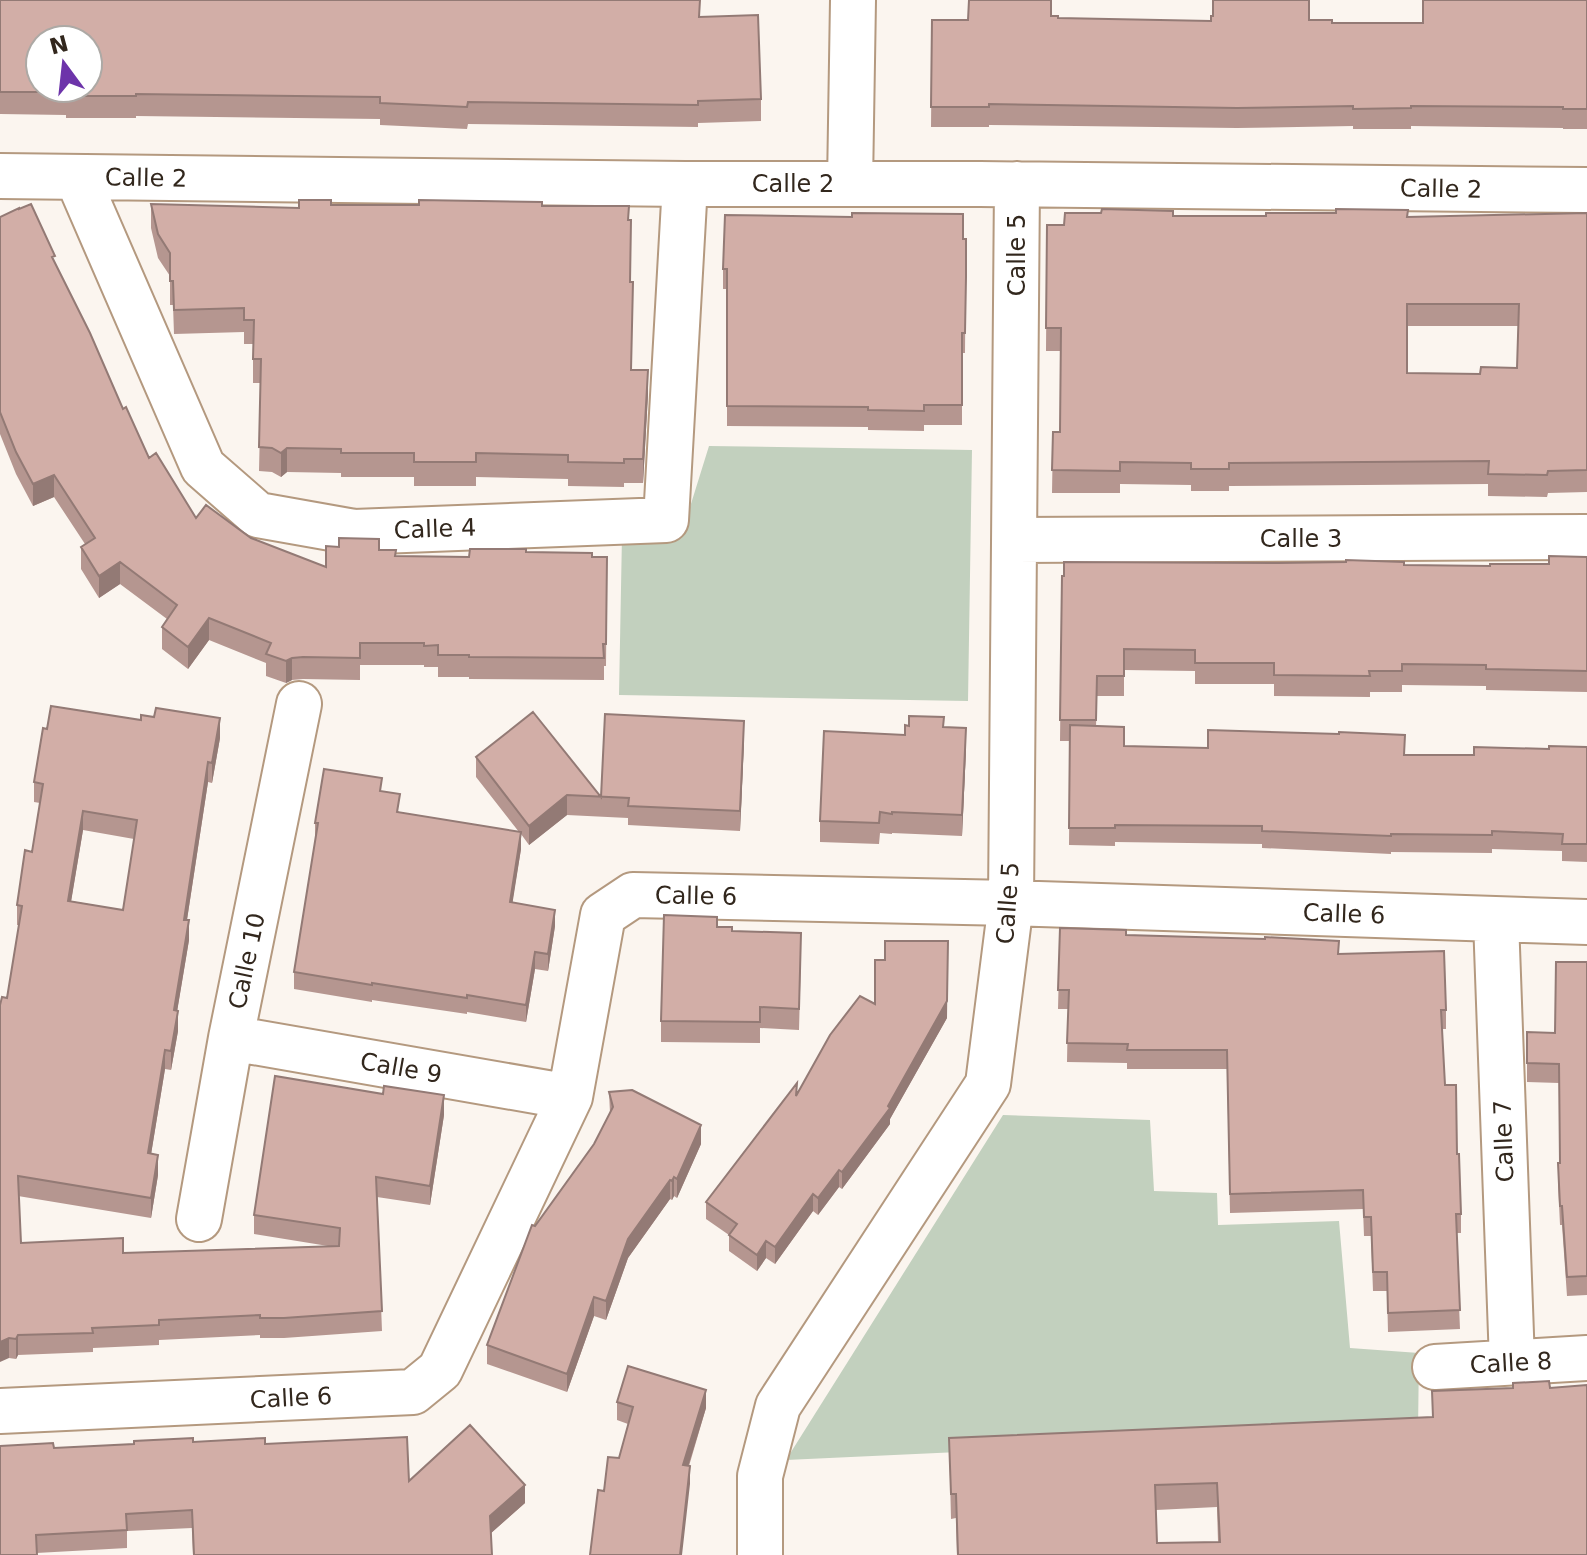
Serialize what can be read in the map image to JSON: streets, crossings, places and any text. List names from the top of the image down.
{
  "streets": {
    "street": [
      "Calle 2",
      "Calle 5",
      "Calle 4",
      "Calle 3",
      "Calle 6",
      "Calle 10",
      "Calle 9",
      "Calle 7",
      "Calle 8"
    ]
  },
  "crossings": [
    ["Calle 2", "Calle 5"],
    ["Calle 2", "Calle 4"],
    ["Calle 5", "Calle 3"],
    ["Calle 5", "Calle 6"],
    ["Calle 6", "Calle 9"],
    ["Calle 6", "Calle 7"],
    ["Calle 10", "Calle 9"],
    ["Calle 7", "Calle 8"]
  ],
  "north": "top"
}
